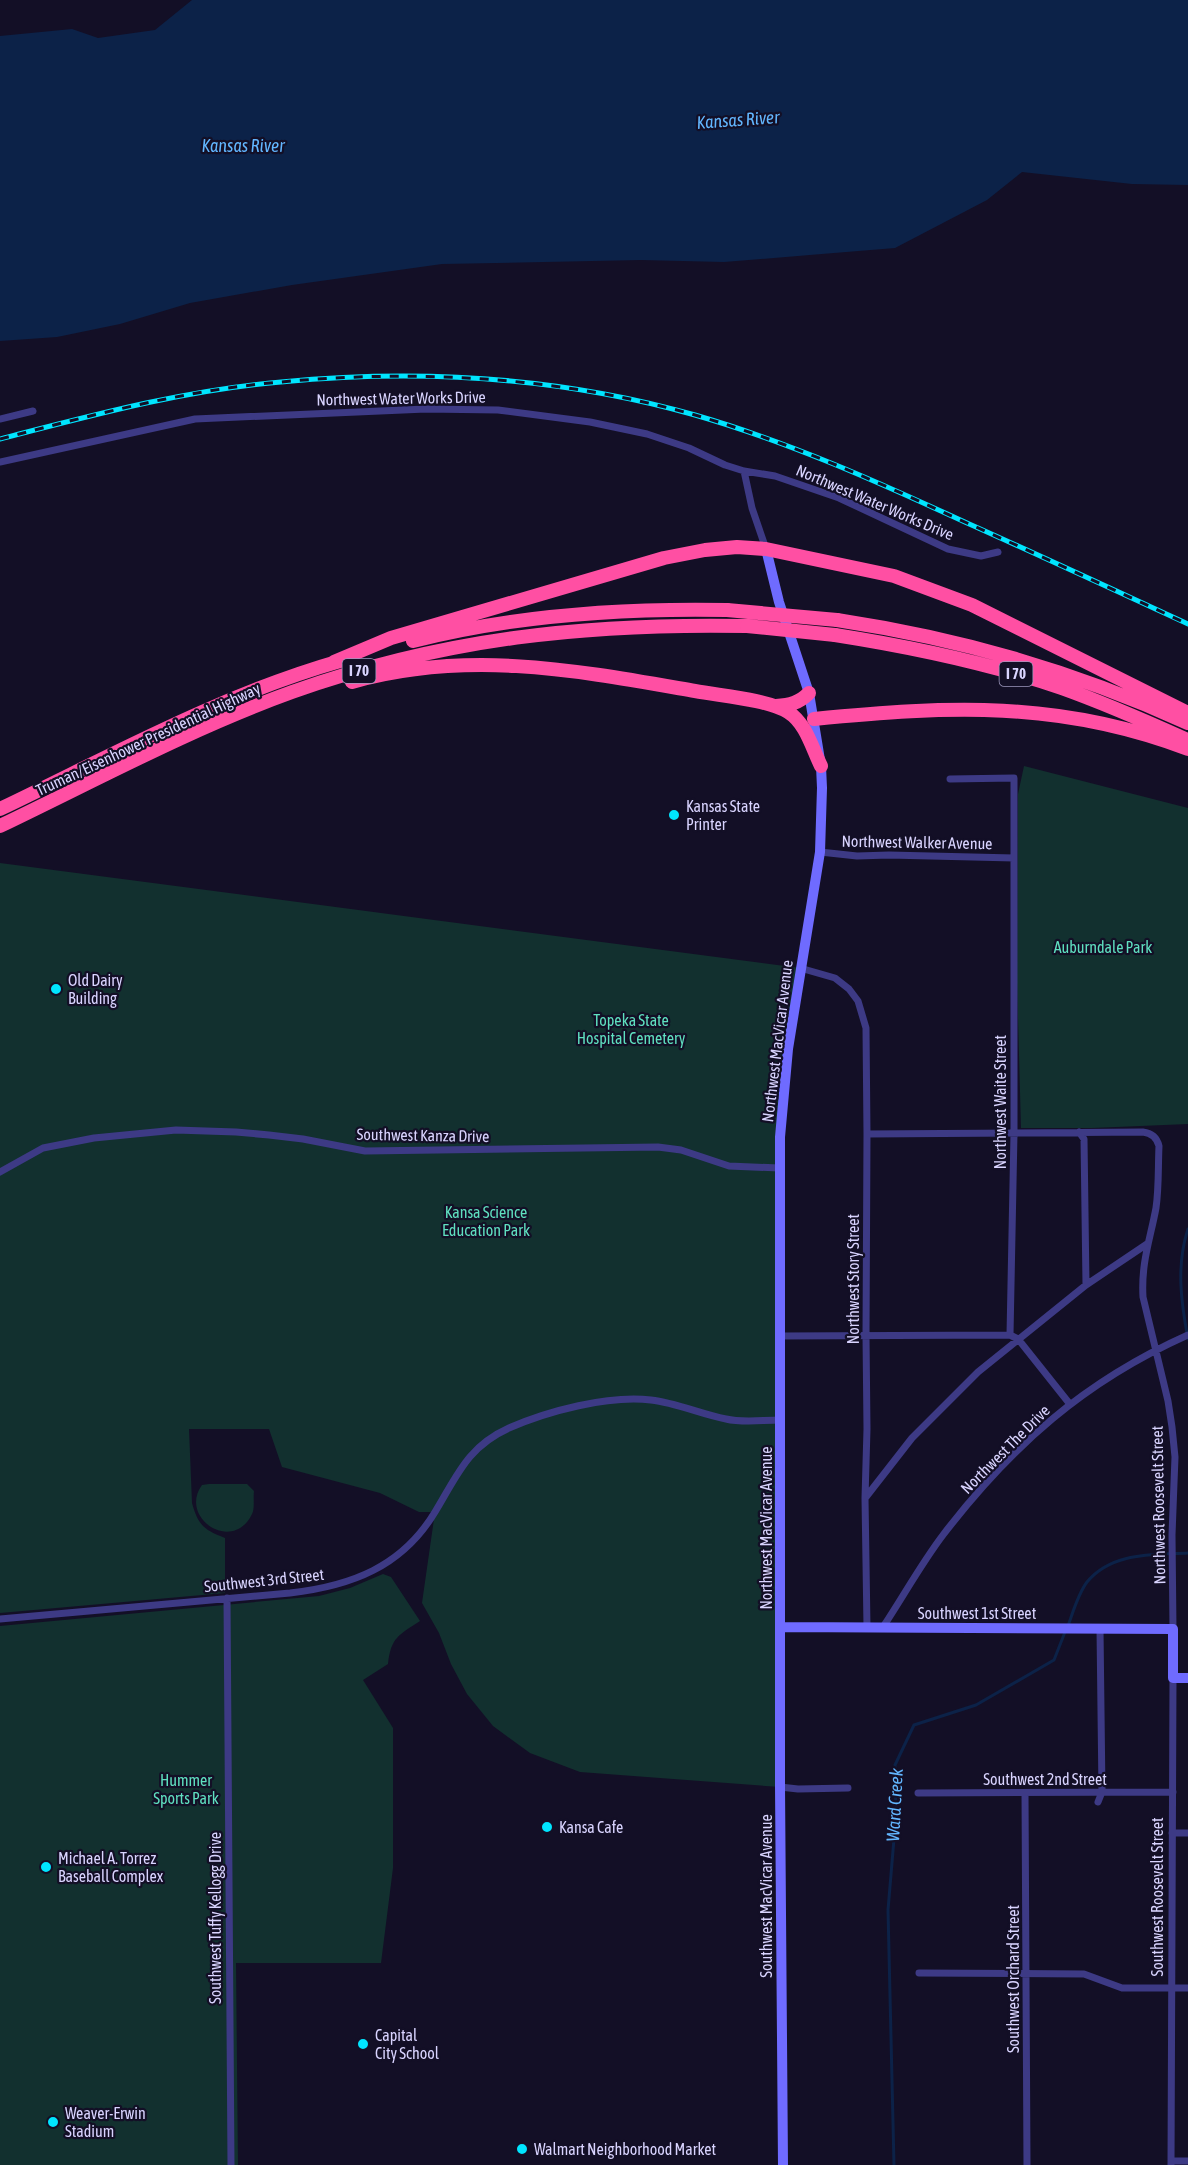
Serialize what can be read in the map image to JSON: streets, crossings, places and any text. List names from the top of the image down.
{
  "streets": {
    "highway": ["I 70", "Truman/Eisenhower Presidential Highway"],
    "main road": [
      "Northwest MacVicar Avenue",
      "Southwest 1st Street",
      "Southwest MacVicar Avenue",
      "Southwest Roosevelt Street"
    ],
    "street": [
      "Northwest Water Works Drive",
      "Northwest Walker Avenue",
      "Northwest Waite Street",
      "Southwest Kanza Drive",
      "Northwest Story Street",
      "Northwest The Drive",
      "Northwest Roosevelt Street",
      "Southwest 3rd Street",
      "Southwest 2nd Street",
      "Southwest Tuffy Kellogg Drive",
      "Southwest Orchard Street"
    ]
  },
  "crossings": [
    ["Northwest Water Works Drive", "Northwest MacVicar Avenue"],
    ["Northwest Walker Avenue", "Northwest MacVicar Avenue"],
    ["Northwest Walker Avenue", "Northwest Waite Street"],
    ["Northwest MacVicar Avenue", "Southwest Kanza Drive"],
    ["Northwest MacVicar Avenue", "Northwest Story Street"],
    ["Northwest MacVicar Avenue", "Southwest 3rd Street"],
    ["Northwest MacVicar Avenue", "Southwest 1st Street"],
    ["Northwest MacVicar Avenue", "Southwest MacVicar Avenue"],
    ["Northwest Story Street", "Southwest 1st Street"],
    ["Northwest The Drive", "Northwest Roosevelt Street"],
    ["Northwest The Drive", "Southwest 1st Street"],
    ["Northwest Roosevelt Street", "Southwest 1st Street"],
    ["Northwest Roosevelt Street", "Southwest Roosevelt Street"],
    ["Southwest 3rd Street", "Southwest Tuffy Kellogg Drive"],
    ["Southwest 1st Street", "Southwest MacVicar Avenue"],
    ["Southwest 1st Street", "Southwest Roosevelt Street"],
    ["Southwest 2nd Street", "Southwest Roosevelt Street"],
    ["Southwest 2nd Street", "Southwest Orchard Street"]
  ],
  "water": ["Kansas River", "Ward Creek"],
  "parks": [
    "Auburndale Park",
    "Topeka State Hospital Cemetery",
    "Kansa Science Education Park",
    "Hummer Sports Park"
  ],
  "places": [
    "Kansas State Printer",
    "Old Dairy Building",
    "Kansa Cafe",
    "Michael A. Torrez Baseball Complex",
    "Capital City School",
    "Weaver-Erwin Stadium",
    "Walmart Neighborhood Market"
  ]
}
